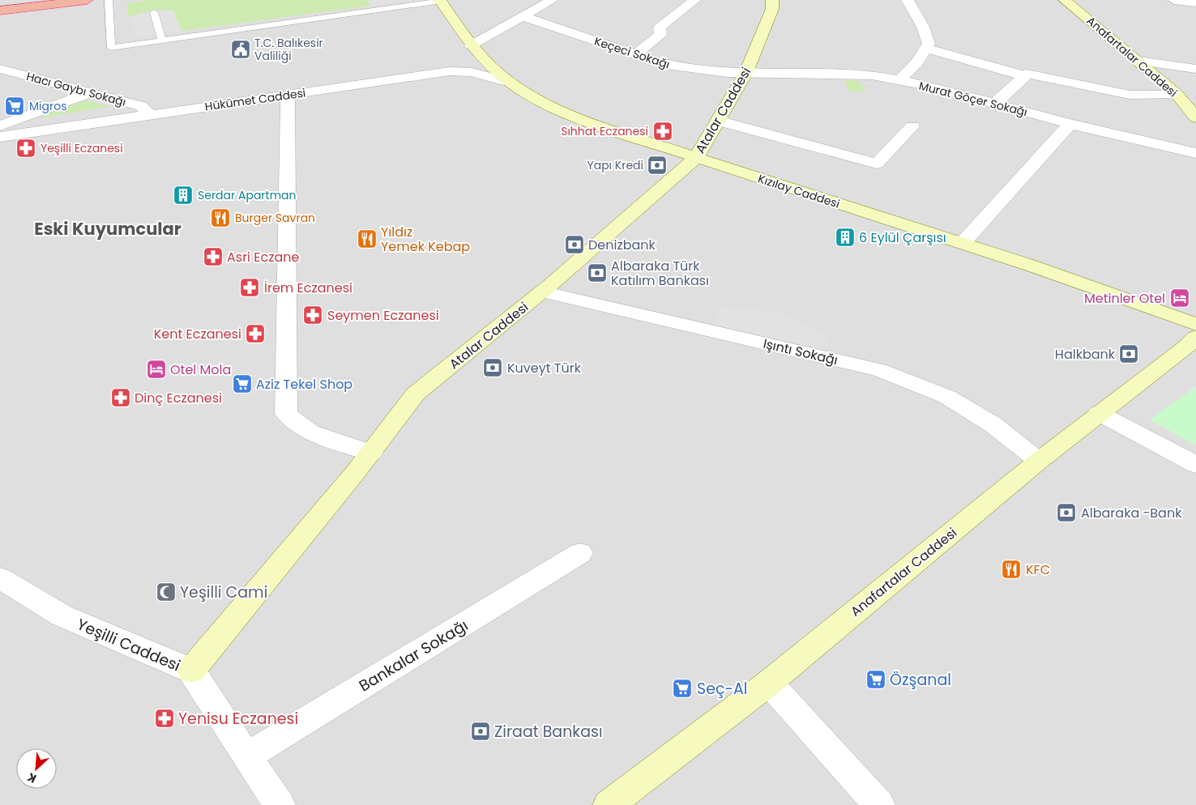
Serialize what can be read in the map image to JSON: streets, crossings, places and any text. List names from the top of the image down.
{
  "streets": {
    "main road": ["Anafartalar Caddesi", "Atalar Caddesi", "Kızılay Caddesi"],
    "street": [
      "Keçeci Sokağı",
      "Hacı Gaybı Sokağı",
      "Murat Göçer Sokağı",
      "Hükümet Caddesi",
      "Işıntı Sokağı",
      "Yeşilli Caddesi",
      "Bankalar Sokağı"
    ]
  },
  "crossings": [
    ["Keçeci Sokağı", "Murat Göçer Sokağı"],
    ["Keçeci Sokağı", "Atalar Caddesi"],
    ["Anafartalar Caddesi", "Işıntı Sokağı"],
    ["Hacı Gaybı Sokağı", "Hükümet Caddesi"],
    ["Murat Göçer Sokağı", "Atalar Caddesi"],
    ["Hükümet Caddesi", "Kızılay Caddesi"],
    ["Atalar Caddesi", "Kızılay Caddesi"],
    ["Atalar Caddesi", "Işıntı Sokağı"],
    ["Atalar Caddesi", "Yeşilli Caddesi"],
    ["Yeşilli Caddesi", "Bankalar Sokağı"]
  ],
  "districts": ["Eski Kuyumcular"],
  "places": {
    "public building": ["T.C. Balıkesir Valiliği"],
    "supermarket": [
      "Migros",
      "Aziz Tekel Shop",
      "Özşanal",
      "Seç-Al"
    ],
    "pharmacy": [
      "Sıhhat Eczanesi",
      "Yeşilli Eczanesi",
      "Asri Eczane",
      "İrem Eczanesi",
      "Seymen Eczanesi",
      "Kent Eczanesi",
      "Dinç Eczanesi",
      "Yenisu Eczanesi"
    ],
    "bank": [
      "Yapı Kredi",
      "Denizbank",
      "Albaraka Türk Katılım Bankası",
      "Halkbank",
      "Kuveyt Türk",
      "Albaraka -Bank",
      "Ziraat Bankası"
    ],
    "building": ["Serdar Apartman", "6 Eylül Çarşısı"],
    "restaurant": ["Burger Savran", "Yıldız Yemek Kebap", "KFC"],
    "hotel": ["Metinler Otel", "Otel Mola"],
    "mosque": ["Yeşilli Cami"]
  },
  "north": "bottom left"
}
